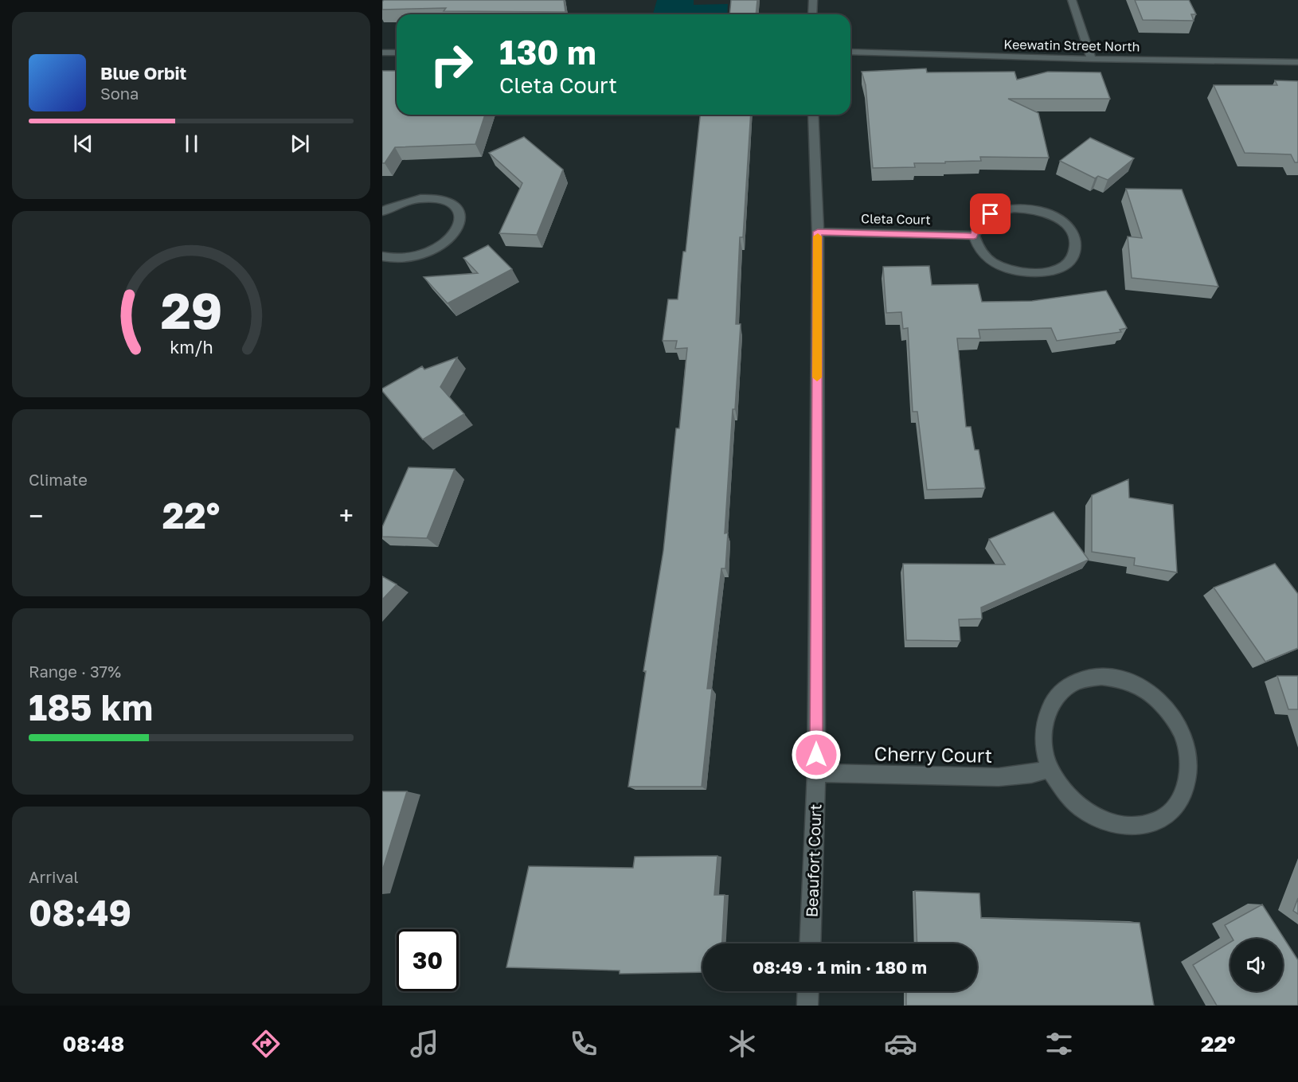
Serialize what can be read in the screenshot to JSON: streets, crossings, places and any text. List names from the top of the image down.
{
  "streets": {
    "street": [
      "Keewatin Street North",
      "Cleta Court",
      "Cherry Court",
      "Beaufort Court"
    ]
  },
  "crossings": [
    ["Cleta Court", "Beaufort Court"],
    ["Cherry Court", "Beaufort Court"]
  ],
  "page": {
    "turn": ["130 m", "Cleta Court"],
    "song": ["Blue Orbit", "Sona"],
    "tile": [
      "Climate",
      ["Range · 37%", "185 km"],
      ["Arrival", "08:49"]
    ],
    "heat": ["−", "22°", "+"],
    "limit": "30",
    "trip": "08:49 · 1 min · 180 m",
    "tabs": ["08:48", "22°"],
    "gauge": ["29", "km/h"]
  }
}
